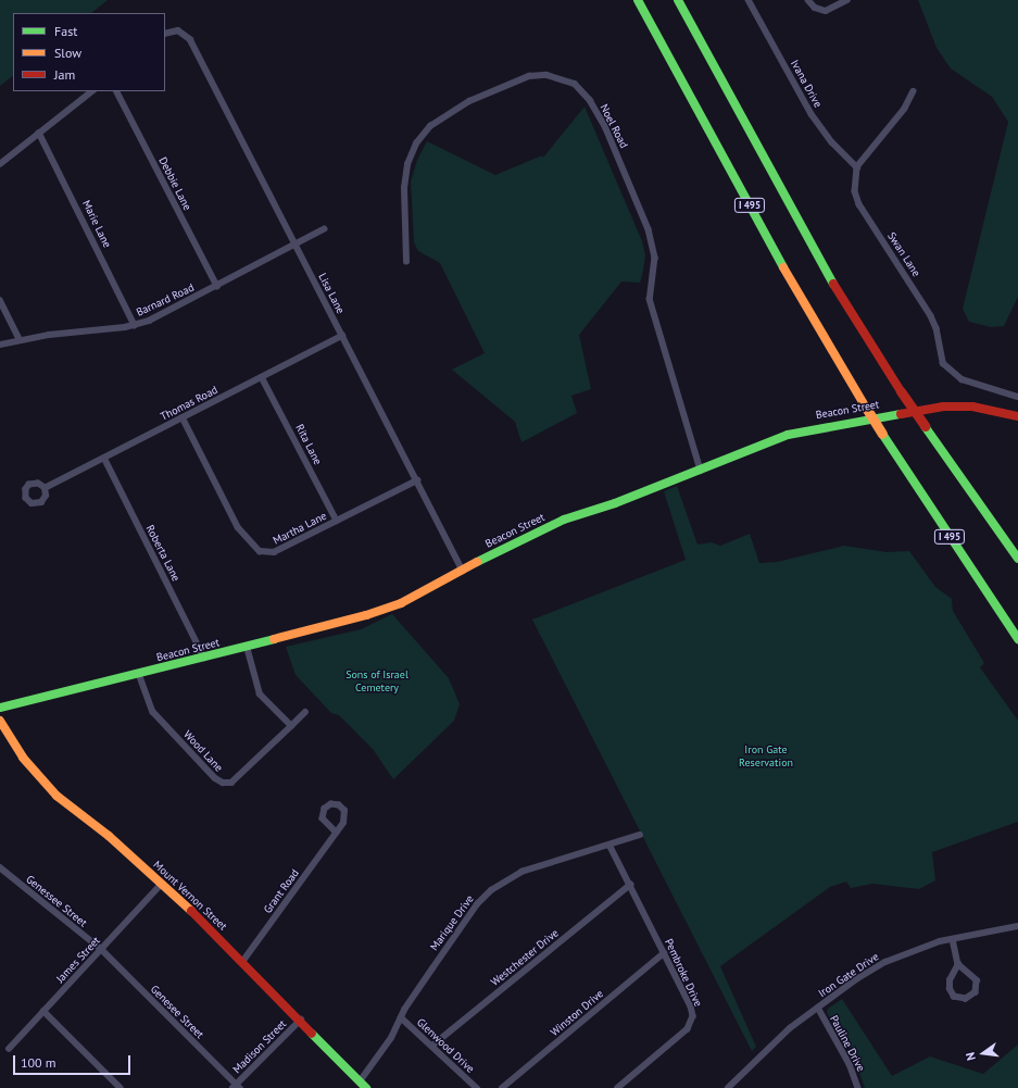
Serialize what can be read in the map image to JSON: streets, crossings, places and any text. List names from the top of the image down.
{
  "streets": {
    "main road": ["I 495", "Beacon Street", "Mount Vernon Street"],
    "street": [
      "Ivana Drive",
      "Noel Road",
      "Debbie Lane",
      "Marie Lane",
      "Swan Lane",
      "Lisa Lane",
      "Barnard Road",
      "Thomas Road",
      "Rita Lane",
      "Martha Lane",
      "Roberta Lane",
      "Wood Lane",
      "Grant Road",
      "Genessee Street",
      "Marique Drive",
      "Westchester Drive",
      "James Street",
      "Pembroke Drive",
      "Iron Gate Drive",
      "Genesee Street",
      "Winston Drive",
      "Pauline Drive",
      "Glenwood Drive",
      "Madison Street"
    ]
  },
  "crossings": [
    ["Ivana Drive", "Swan Lane"],
    ["Noel Road", "Beacon Street"],
    ["Debbie Lane", "Barnard Road"],
    ["Marie Lane", "Barnard Road"],
    ["Lisa Lane", "Barnard Road"],
    ["Lisa Lane", "Thomas Road"],
    ["Lisa Lane", "Beacon Street"],
    ["Lisa Lane", "Martha Lane"],
    ["Thomas Road", "Rita Lane"],
    ["Thomas Road", "Martha Lane"],
    ["Thomas Road", "Roberta Lane"],
    ["Beacon Street", "Roberta Lane"],
    ["Beacon Street", "Wood Lane"],
    ["Rita Lane", "Martha Lane"],
    ["Grant Road", "Mount Vernon Street"],
    ["Mount Vernon Street", "Marique Drive"],
    ["Mount Vernon Street", "James Street"],
    ["Mount Vernon Street", "Madison Street"],
    ["Genessee Street", "James Street"],
    ["Genessee Street", "Genesee Street"],
    ["Marique Drive", "Pembroke Drive"],
    ["Marique Drive", "Glenwood Drive"],
    ["Westchester Drive", "Pembroke Drive"],
    ["Westchester Drive", "Glenwood Drive"],
    ["James Street", "Genesee Street"],
    ["Pembroke Drive", "Winston Drive"],
    ["Iron Gate Drive", "Pauline Drive"],
    ["Genesee Street", "Madison Street"]
  ],
  "parks": ["Sons of Israel Cemetery", "Iron Gate Reservation"],
  "legend": ["Fast", "Slow", "Jam"],
  "scale_bar": "100 m",
  "north": "left"
}
